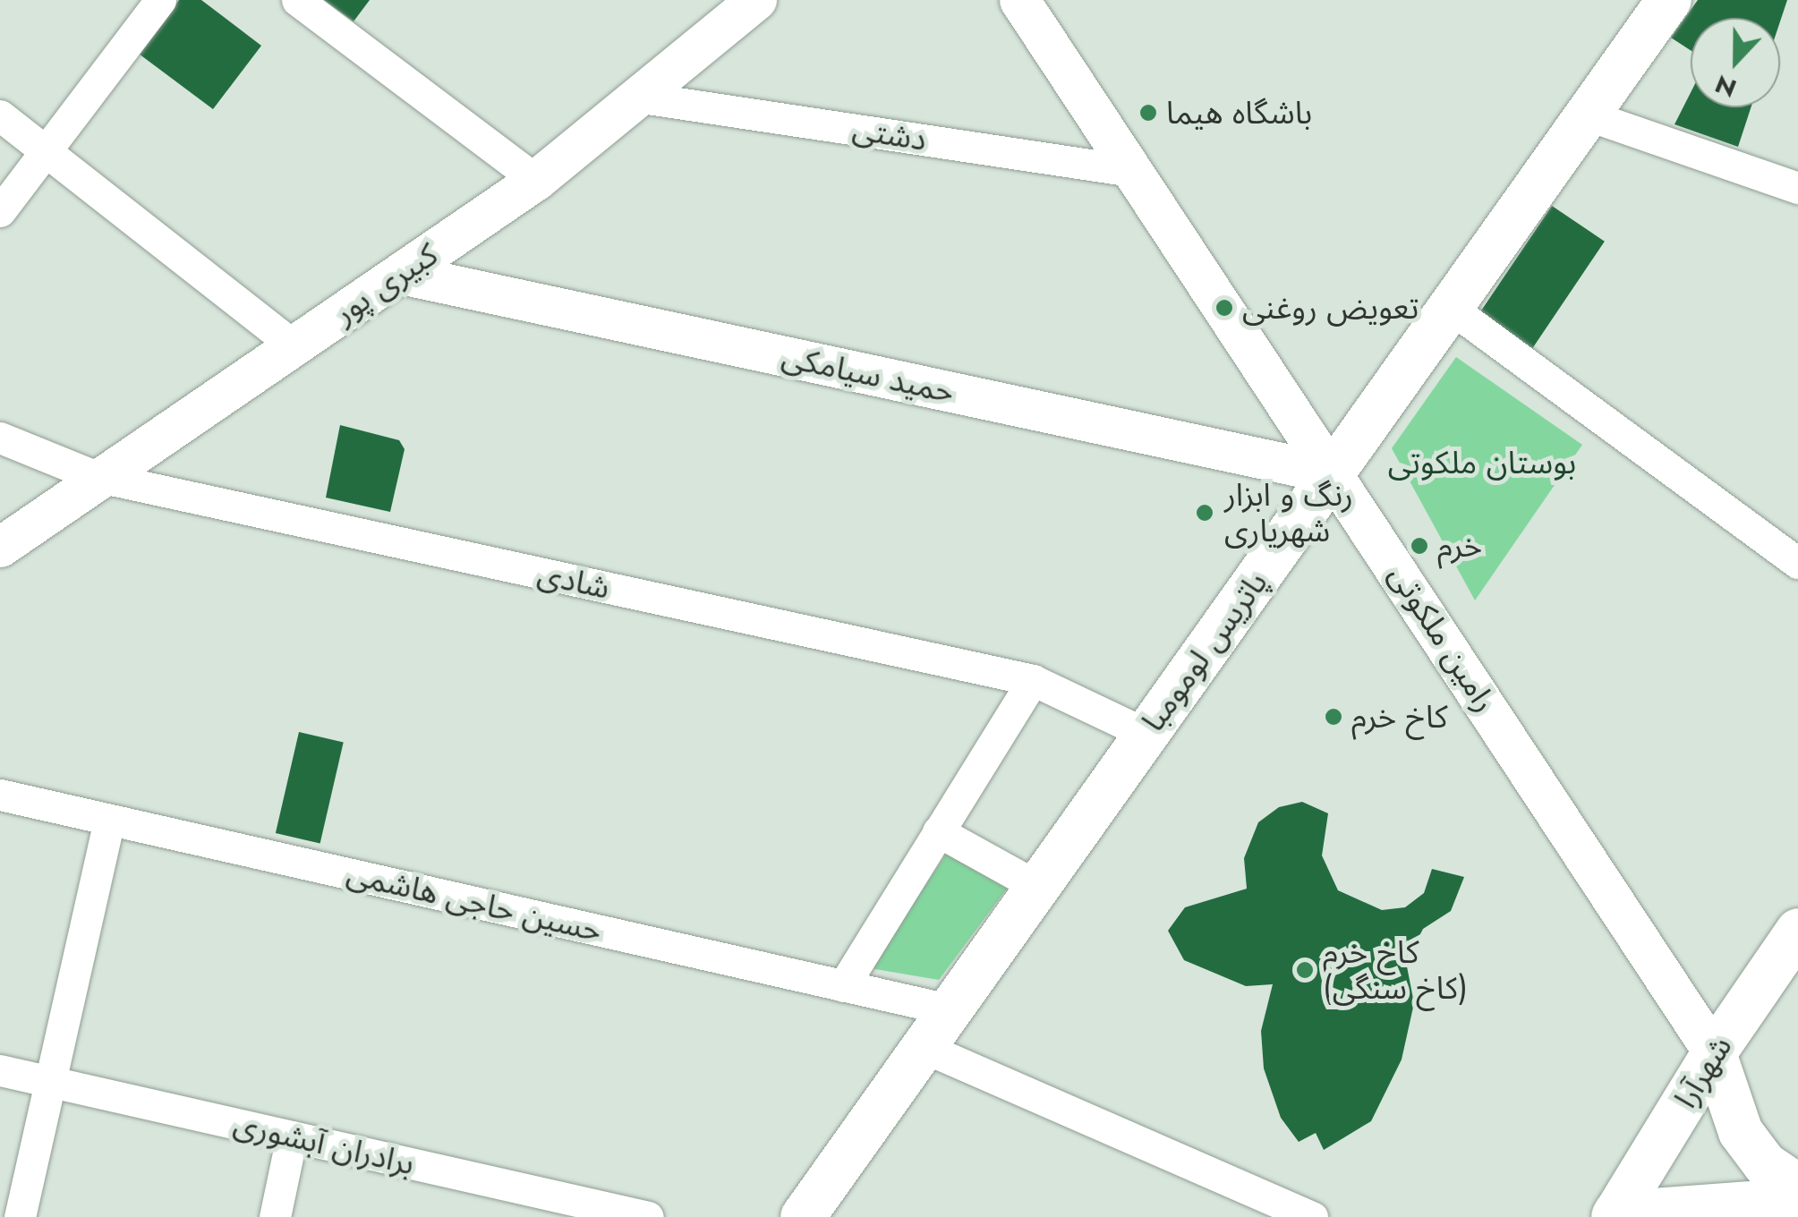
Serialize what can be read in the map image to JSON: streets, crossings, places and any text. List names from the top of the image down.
{
  "streets": {
    "main road": ["رامین ملکوتی", "پاتریس لومومبا", "شهرآرا"],
    "street": [
      "دشتی",
      "کبیری پور",
      "حمید سیامکی",
      "شادی",
      "حسین حاجی هاشمی",
      "برادران آبشوری"
    ]
  },
  "crossings": [
    ["دشتی", "کبیری پور"],
    ["دشتی", "رامین ملکوتی"],
    ["کبیری پور", "حمید سیامکی"],
    ["کبیری پور", "شادی"],
    ["حمید سیامکی", "رامین ملکوتی"],
    ["حمید سیامکی", "پاتریس لومومبا"],
    ["شادی", "پاتریس لومومبا"],
    ["رامین ملکوتی", "پاتریس لومومبا"],
    ["رامین ملکوتی", "شهرآرا"],
    ["پاتریس لومومبا", "حسین حاجی هاشمی"]
  ],
  "parks": ["بوستان ملکوتی"],
  "places": [
    "باشگاه هیما",
    "تعویض روغنی",
    "رنگ و ابزار شهریاری",
    "خرم",
    "کاخ خرم",
    "کاخ خرم (کاخ سنگی)"
  ],
  "north": "bottom"
}
